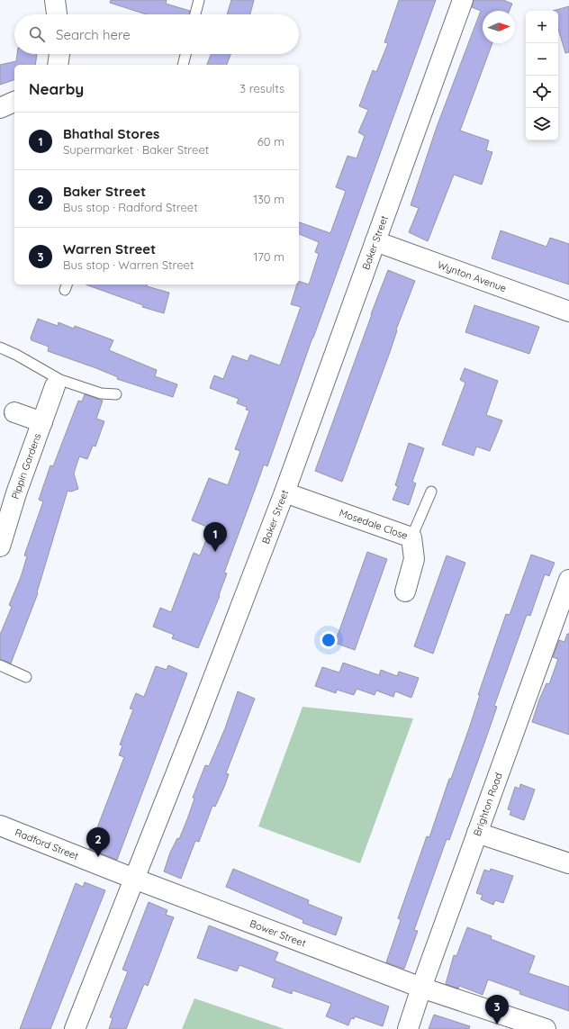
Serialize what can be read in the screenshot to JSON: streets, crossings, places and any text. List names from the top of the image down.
{
  "streets": {
    "street": [
      "Baker Street",
      "Wynton Avenue",
      "Pippin Gardens",
      "Mosedale Close",
      "Brighton Road",
      "Radford Street",
      "Bower Street"
    ]
  },
  "crossings": [
    ["Baker Street", "Wynton Avenue"],
    ["Baker Street", "Mosedale Close"],
    ["Baker Street", "Radford Street"],
    ["Baker Street", "Bower Street"],
    ["Brighton Road", "Bower Street"],
    ["Radford Street", "Bower Street"]
  ],
  "north": "right",
  "page": {
    "map_buttons": ["+", "−"],
    "search": "Search here",
    "heading": ["Nearby", "3 results"],
    "list": [
      {
        "mark": "1",
        "name": "Bhathal Stores",
        "note": "Supermarket · Baker Street",
        "value": "60 m"
      },
      {
        "mark": "2",
        "name": "Baker Street",
        "note": "Bus stop · Radford Street",
        "value": "130 m"
      },
      {
        "mark": "3",
        "name": "Warren Street",
        "note": "Bus stop · Warren Street",
        "value": "170 m"
      }
    ],
    "pins": ["1", "2", "3"]
  }
}
